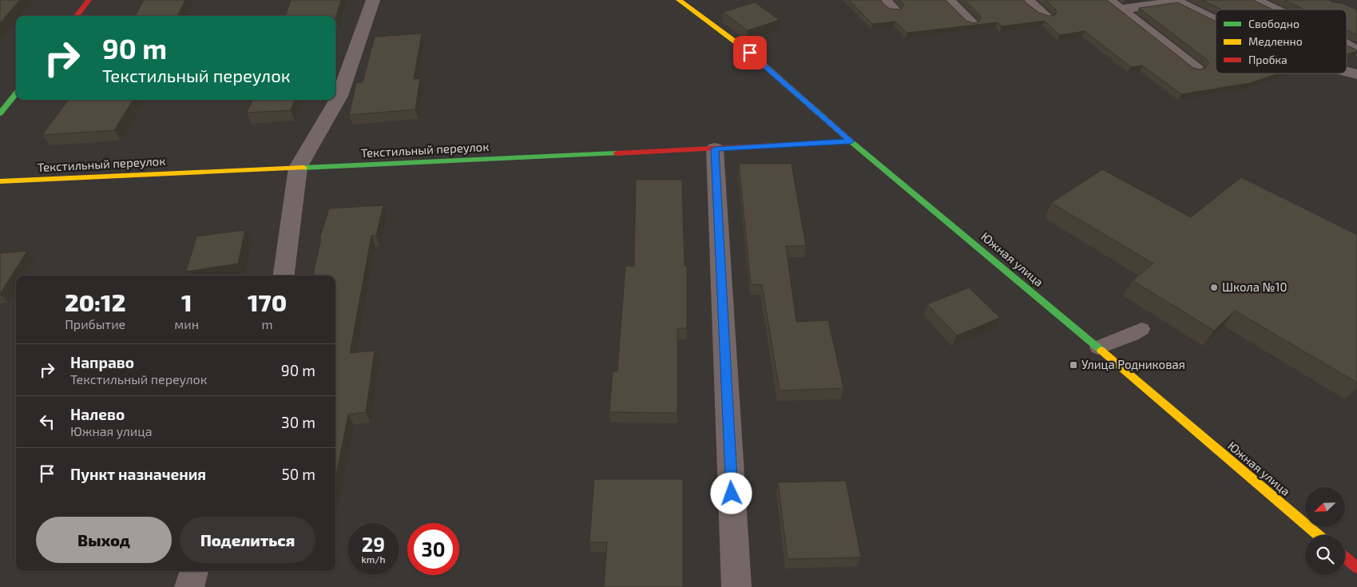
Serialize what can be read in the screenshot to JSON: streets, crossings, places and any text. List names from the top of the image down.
{
  "streets": {
    "street": ["Текстильный переулок", "Южная улица"]
  },
  "crossings": [
    ["Текстильный переулок", "Южная улица"]
  ],
  "places": {
    "other": ["Школа №10"],
    "transit": ["Улица Родниковая"]
  },
  "legend": ["Свободно", "Медленно", "Пробка"],
  "north": "bottom left",
  "page": {
    "turn": ["90 m", "Текстильный переулок"],
    "eta": [
      "20:12",
      "Прибытие",
      "1",
      "мин",
      "170",
      "m"
    ],
    "list": [
      {
        "name": "Направо",
        "note": "Текстильный переулок",
        "value": "90 m"
      },
      {
        "name": "Налево",
        "note": "Южная улица",
        "value": "30 m"
      },
      {
        "name": "Пункт назначения",
        "value": "50 m"
      }
    ],
    "buttons": ["Выход", "Поделиться"],
    "speed": "29 km/h",
    "limit": "30"
  }
}
